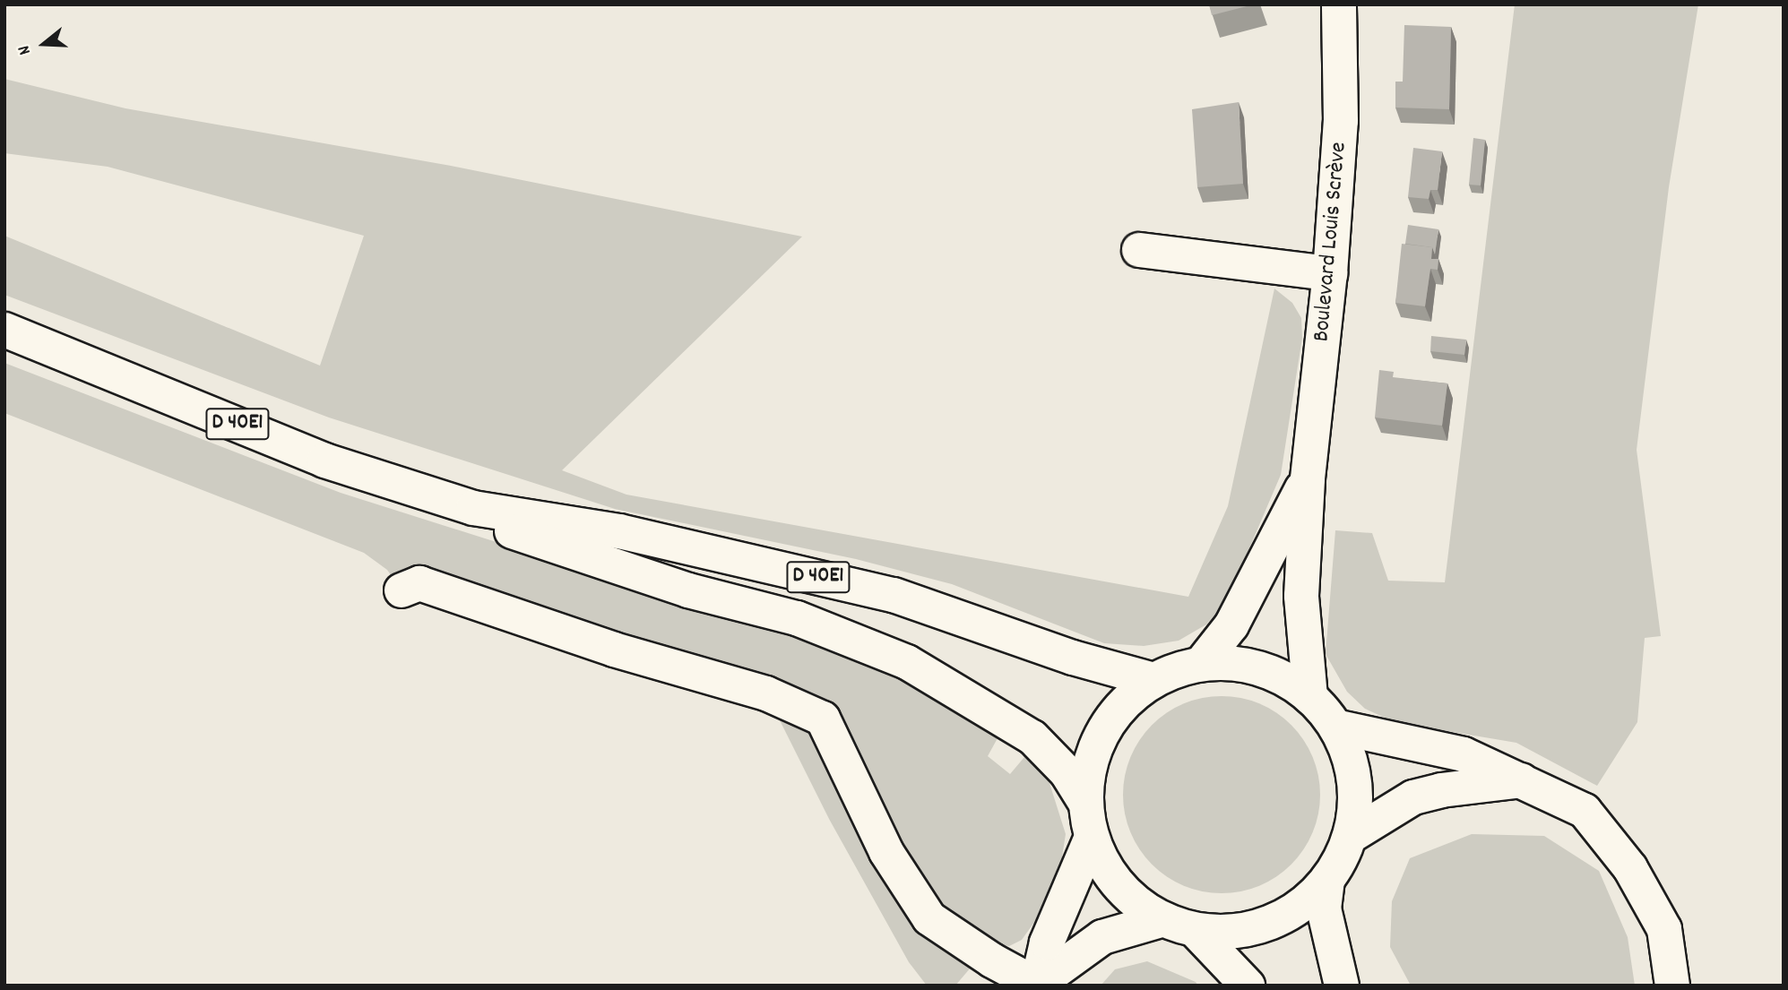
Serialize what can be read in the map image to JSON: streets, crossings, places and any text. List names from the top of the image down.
{
  "streets": {
    "main road": ["Boulevard Louis Scrève", "D 40E1"]
  },
  "north": "left"
}
